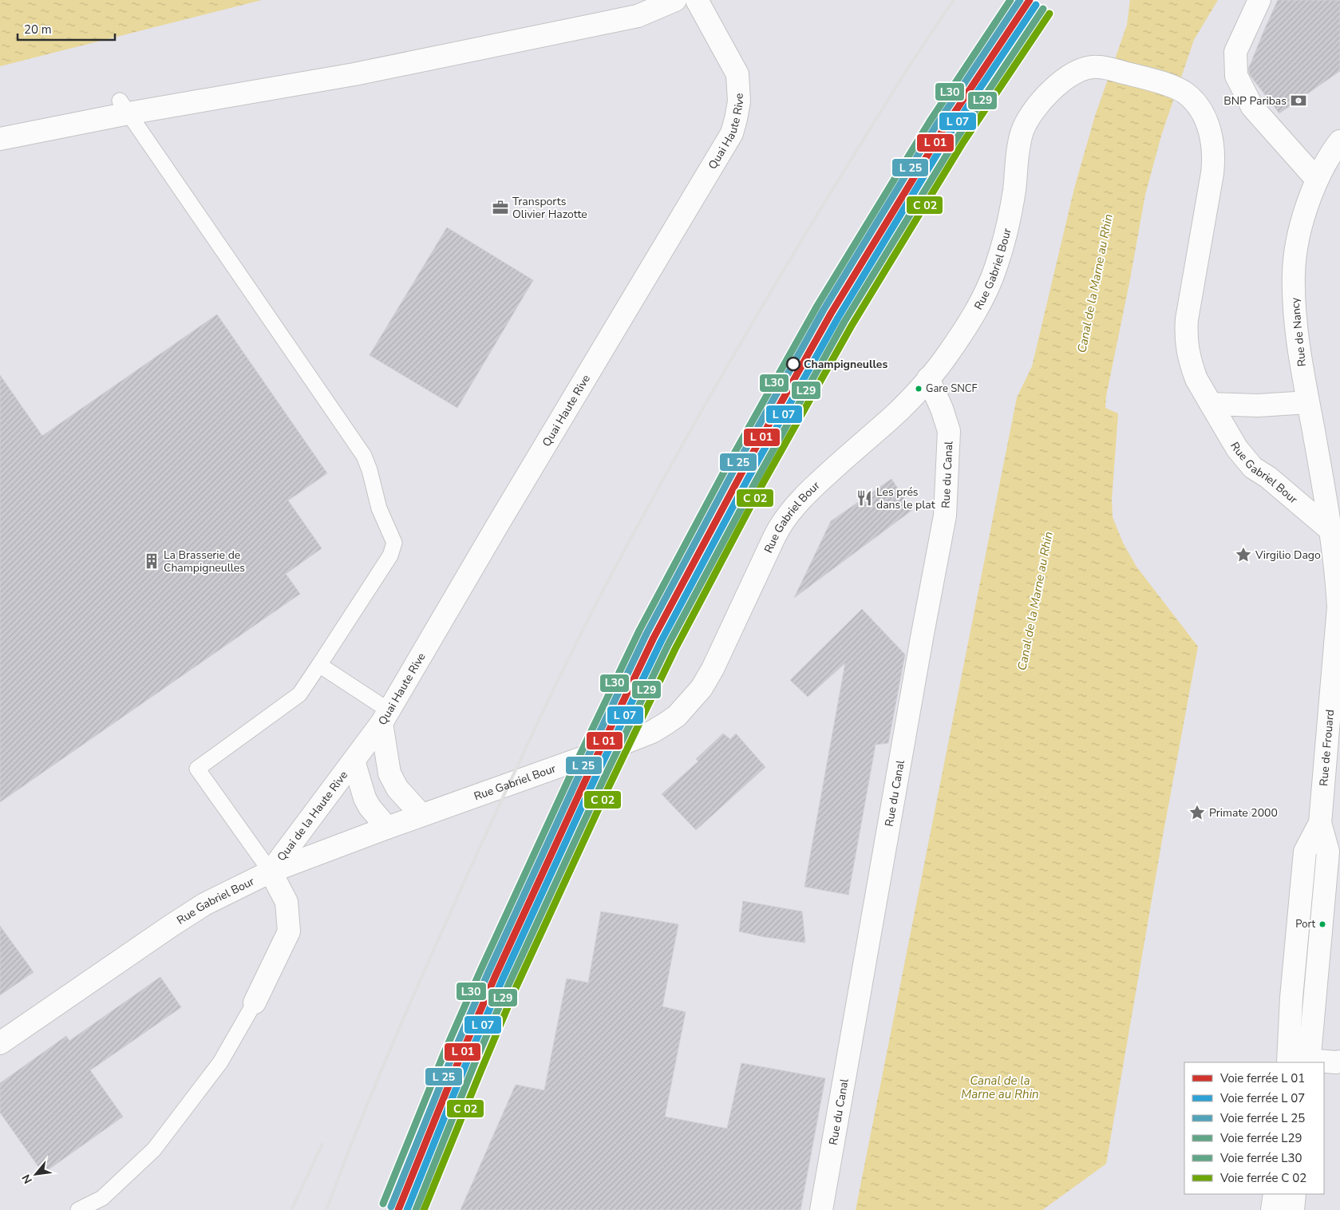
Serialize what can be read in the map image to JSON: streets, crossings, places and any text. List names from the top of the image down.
{
  "streets": {
    "main road": [
      "Quai Haute Rive",
      "Rue Gabriel Bour",
      "Rue de Nancy",
      "Rue du Canal",
      "Rue de Frouard",
      "Quai de la Haute Rive"
    ]
  },
  "crossings": [
    ["Quai Haute Rive", "Rue Gabriel Bour"],
    ["Quai Haute Rive", "Quai de la Haute Rive"],
    ["Rue Gabriel Bour", "Rue de Nancy"],
    ["Rue Gabriel Bour", "Rue du Canal"],
    ["Rue Gabriel Bour", "Rue de Frouard"],
    ["Rue Gabriel Bour", "Quai de la Haute Rive"],
    ["Rue de Nancy", "Rue de Frouard"]
  ],
  "water": ["Canal de la Marne au Rhin"],
  "places": {
    "bank": ["BNP Paribas"],
    "office": ["Transports Olivier Hazotte"],
    "other": ["Champigneulles", "Gare SNCF", "Port"],
    "restaurant": ["Les prés dans le plat"],
    "place": ["Virgilio Dago", "Primate 2000"],
    "building": ["La Brasserie de Champigneulles"]
  },
  "lines": ["rail line L30", "rail line L29"],
  "legend": [
    "Voie ferrée L 01",
    "Voie ferrée L 07",
    "Voie ferrée L 25",
    "Voie ferrée L29",
    "Voie ferrée L30",
    "Voie ferrée C 02"
  ],
  "scale_bar": "20 m",
  "north": "bottom left"
}
